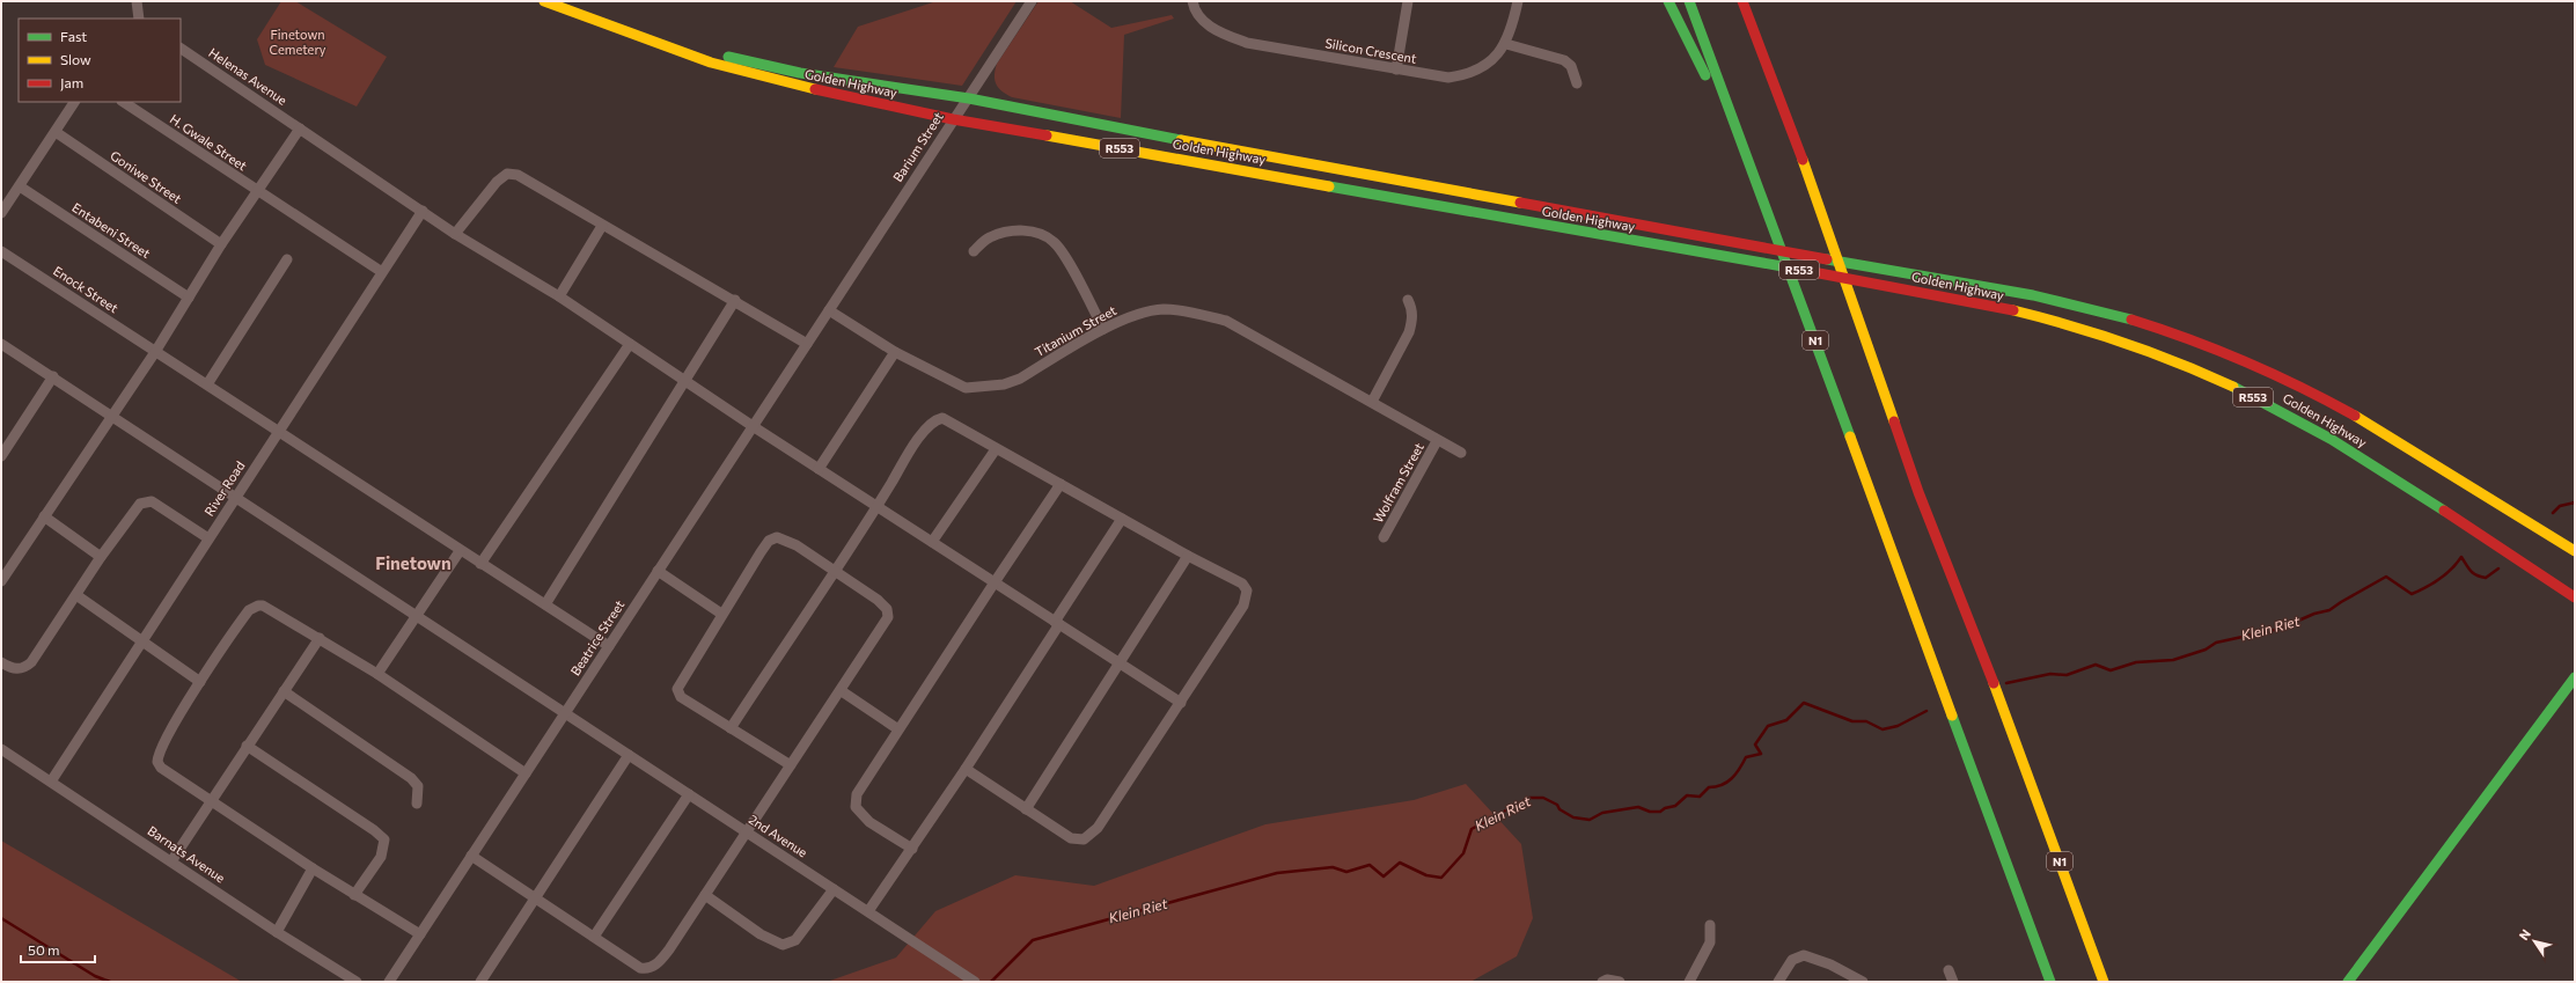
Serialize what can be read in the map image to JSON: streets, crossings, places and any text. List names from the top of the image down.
{
  "streets": {
    "main road": ["Golden Highway", "R553", "N1"],
    "street": [
      "Silicon Crescent",
      "Helenas Avenue",
      "H. Gwale Street",
      "Barium Street",
      "Goniwe Street",
      "Entabeni Street",
      "Enock Street",
      "Titanium Street",
      "Wolfram Street",
      "River Road",
      "Beatrice Street",
      "2nd Avenue",
      "Barnats Avenue"
    ]
  },
  "crossings": [
    ["Helenas Avenue", "River Road"],
    ["Helenas Avenue", "Beatrice Street"],
    ["Golden Highway", "Barium Street"],
    ["H. Gwale Street", "River Road"],
    ["Barium Street", "Titanium Street"],
    ["Barium Street", "Beatrice Street"],
    ["Enock Street", "River Road"],
    ["Enock Street", "Beatrice Street"],
    ["Titanium Street", "Wolfram Street"],
    ["Titanium Street", "Beatrice Street"],
    ["River Road", "2nd Avenue"],
    ["River Road", "Barnats Avenue"],
    ["Beatrice Street", "2nd Avenue"]
  ],
  "districts": ["Finetown"],
  "water": ["Klein Riet"],
  "parks": ["Finetown Cemetery"],
  "legend": ["Fast", "Slow", "Jam"],
  "scale_bar": "50 m",
  "north": "top left"
}
